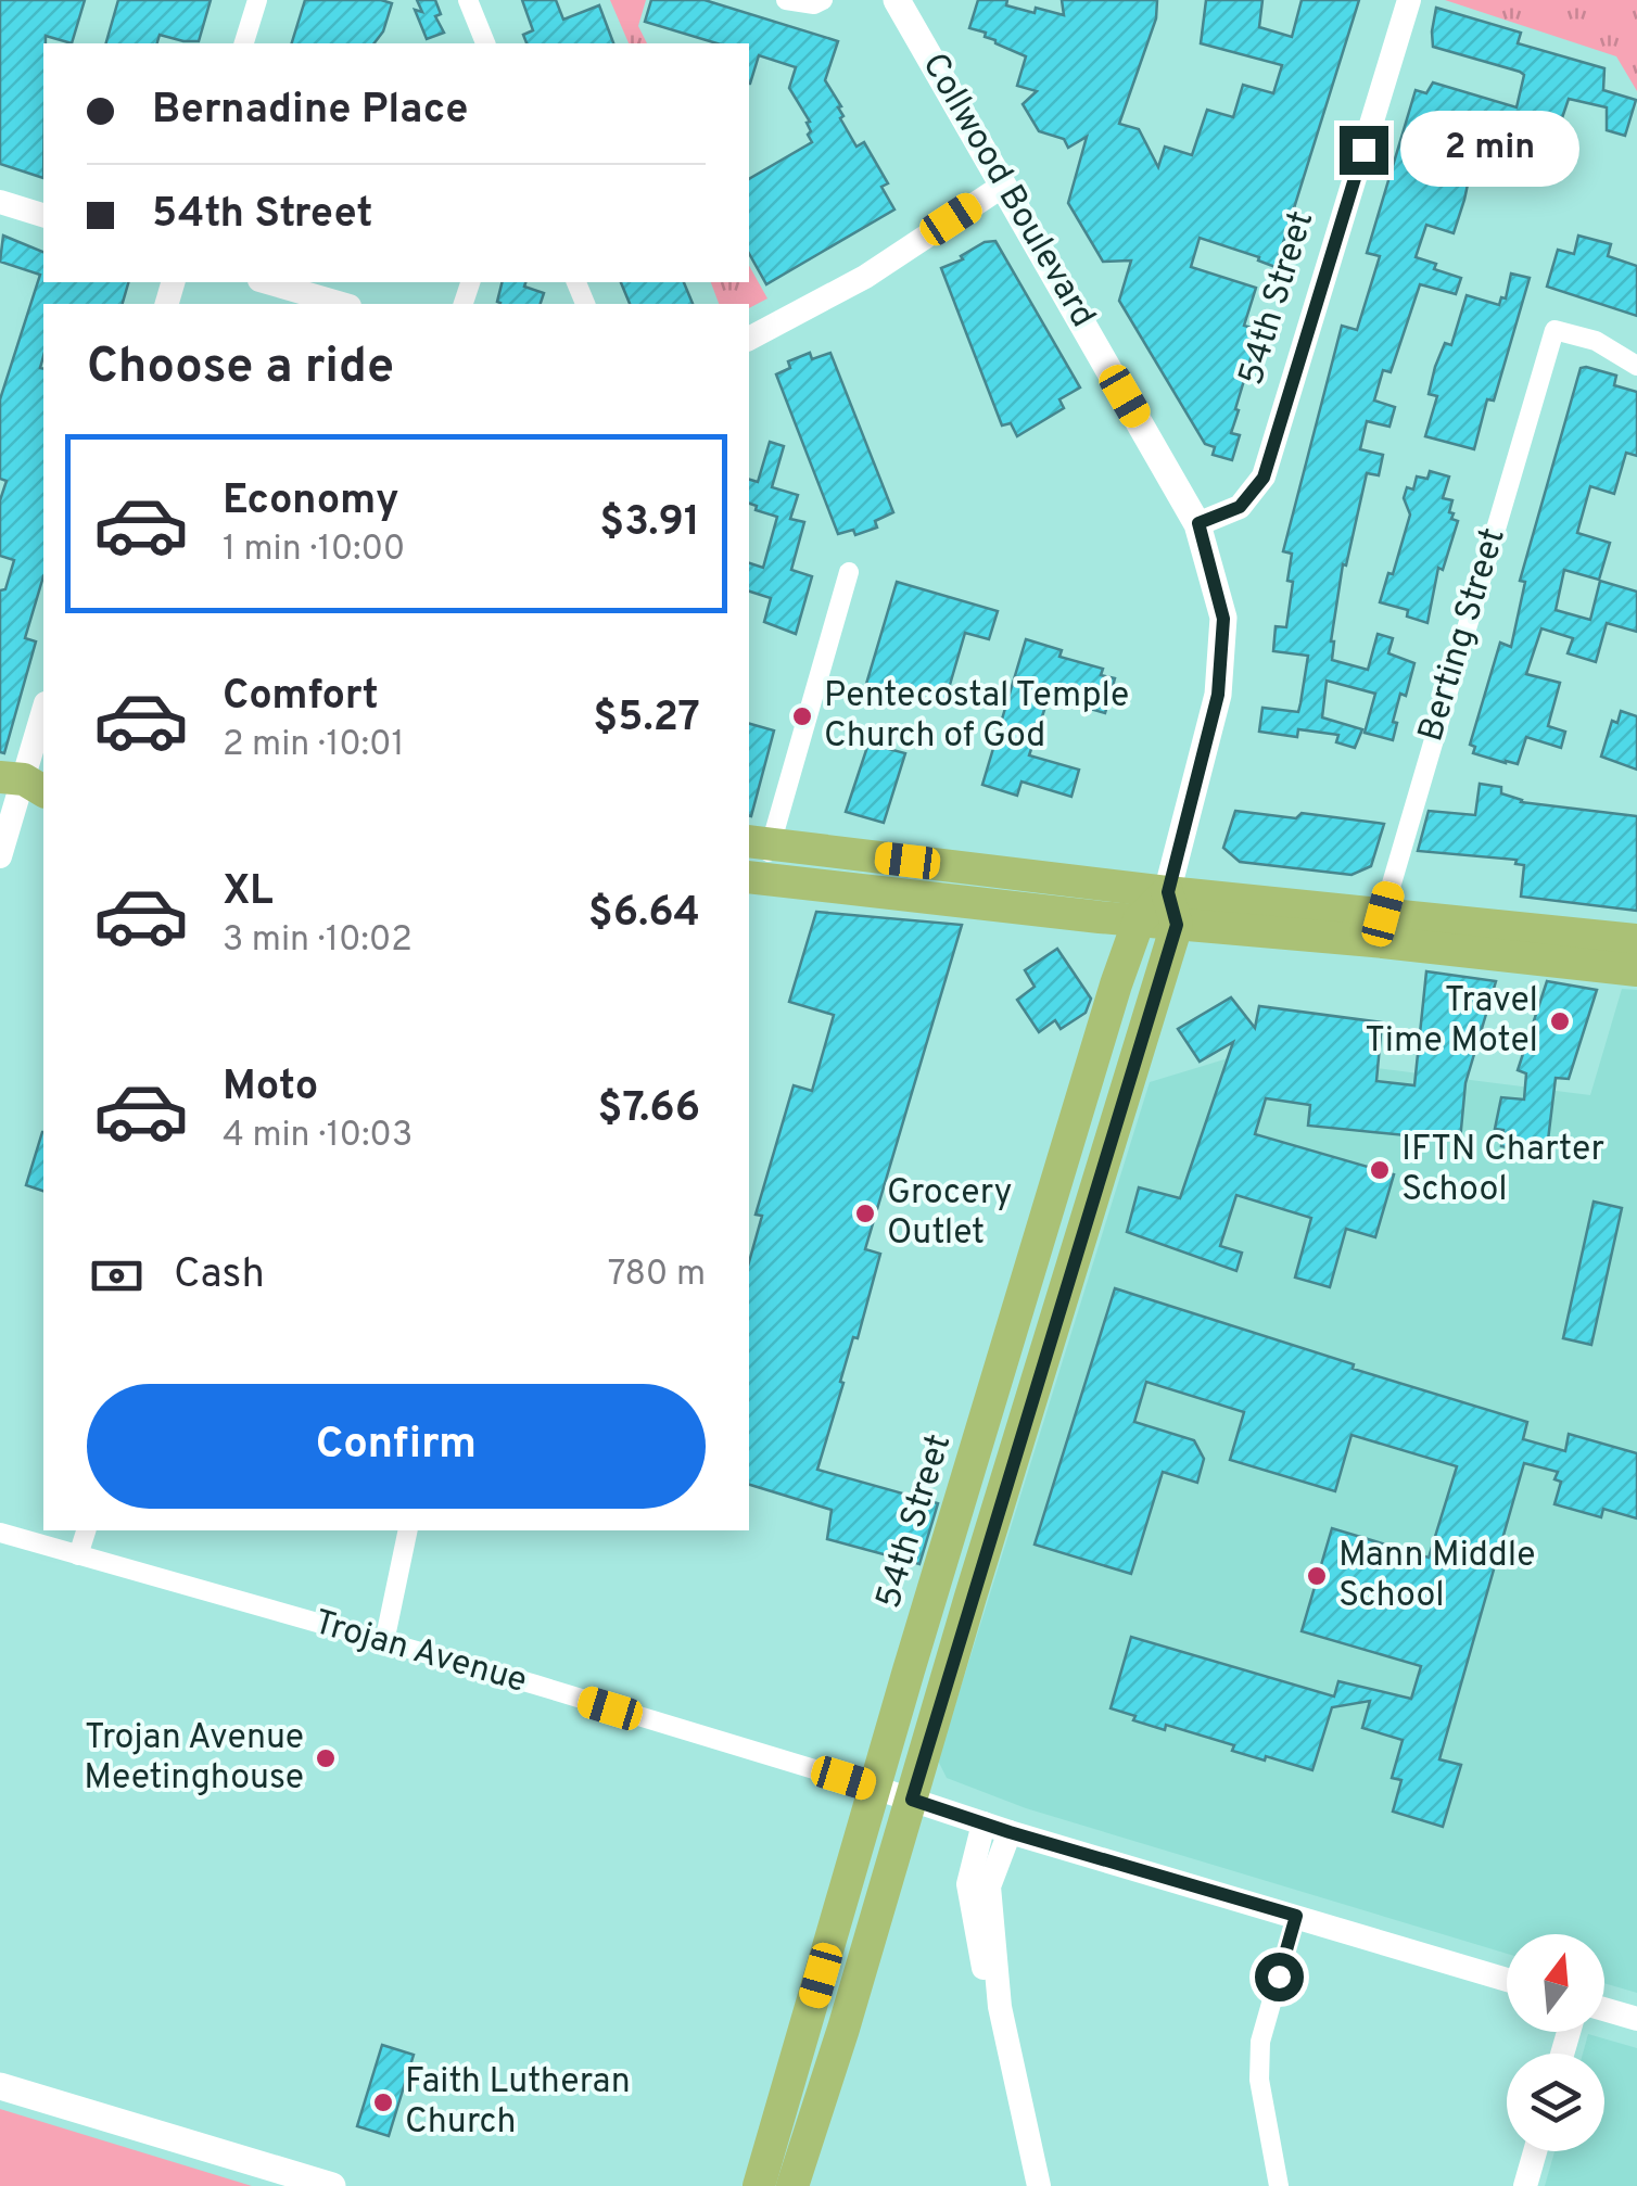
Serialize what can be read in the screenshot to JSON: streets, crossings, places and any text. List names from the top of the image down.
{
  "streets": {
    "main road": ["Collwood Boulevard", "54th Street"],
    "street": ["Berting Street", "Trojan Avenue"]
  },
  "crossings": [
    ["Collwood Boulevard", "54th Street"],
    ["54th Street", "Trojan Avenue"]
  ],
  "places": [
    "Pentecostal Temple Church of God",
    "Travel Time Motel",
    "IFTN Charter School",
    "Grocery Outlet",
    "Mann Middle School",
    "Trojan Avenue Meetinghouse",
    "Faith Lutheran Church"
  ],
  "north": "top",
  "page": {
    "banner": ["Bernadine Place", "54th Street"],
    "bubble": "2 min",
    "heading": "Choose a ride",
    "list": [
      {
        "name": "Economy",
        "note": "1 min · 10:00",
        "value": "$3.91"
      },
      {
        "name": "Comfort",
        "note": "2 min · 10:01",
        "value": "$5.27"
      },
      {
        "name": "XL",
        "note": "3 min · 10:02",
        "value": "$6.64"
      },
      {
        "name": "Moto",
        "note": "4 min · 10:03",
        "value": "$7.66"
      }
    ],
    "pay": ["Cash", "780 m"],
    "buttons": "Confirm"
  }
}
